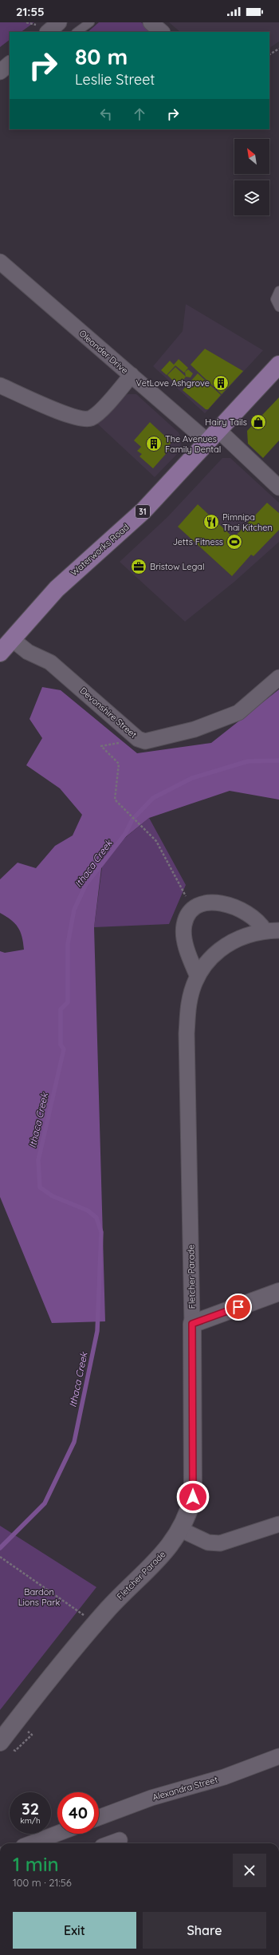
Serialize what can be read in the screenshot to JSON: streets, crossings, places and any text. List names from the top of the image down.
{
  "streets": {
    "main road": ["31", "Waterworks Road"],
    "street": [
      "Oleander Drive",
      "Devonshire Street",
      "Fletcher Parade",
      "Alexandra Street"
    ]
  },
  "crossings": [
    ["Oleander Drive", "Waterworks Road"],
    ["Waterworks Road", "Devonshire Street"]
  ],
  "water": ["Ithaca Creek"],
  "parks": ["Bardon Lions Park"],
  "places": {
    "building": ["VetLove Ashgrove", "The Avenues Family Dental"],
    "shop": ["Hairy Tails"],
    "restaurant": ["Pimnipa Thai Kitchen"],
    "sports": ["Jetts Fitness"],
    "office": ["Bristow Legal"]
  },
  "north": "top left",
  "page": {
    "status": "21:55",
    "turn": ["80 m", "Leslie Street"],
    "speed": "32 km/h",
    "limit": "40",
    "heading": ["1 min", "100 m · 21:56"],
    "buttons": ["Exit", "Share"]
  }
}
